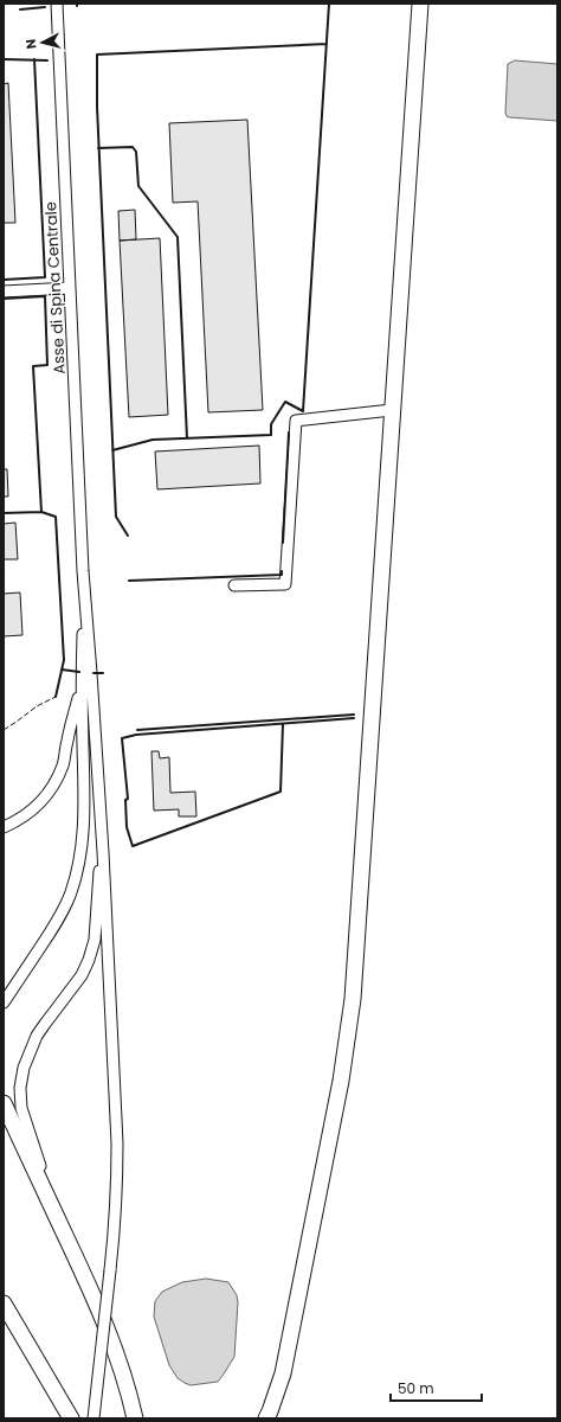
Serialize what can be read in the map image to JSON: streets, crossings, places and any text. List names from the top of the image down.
{
  "streets": {
    "street": ["Asse di Spina Centrale"]
  },
  "scale_bar": "50 m",
  "north": "left"
}
